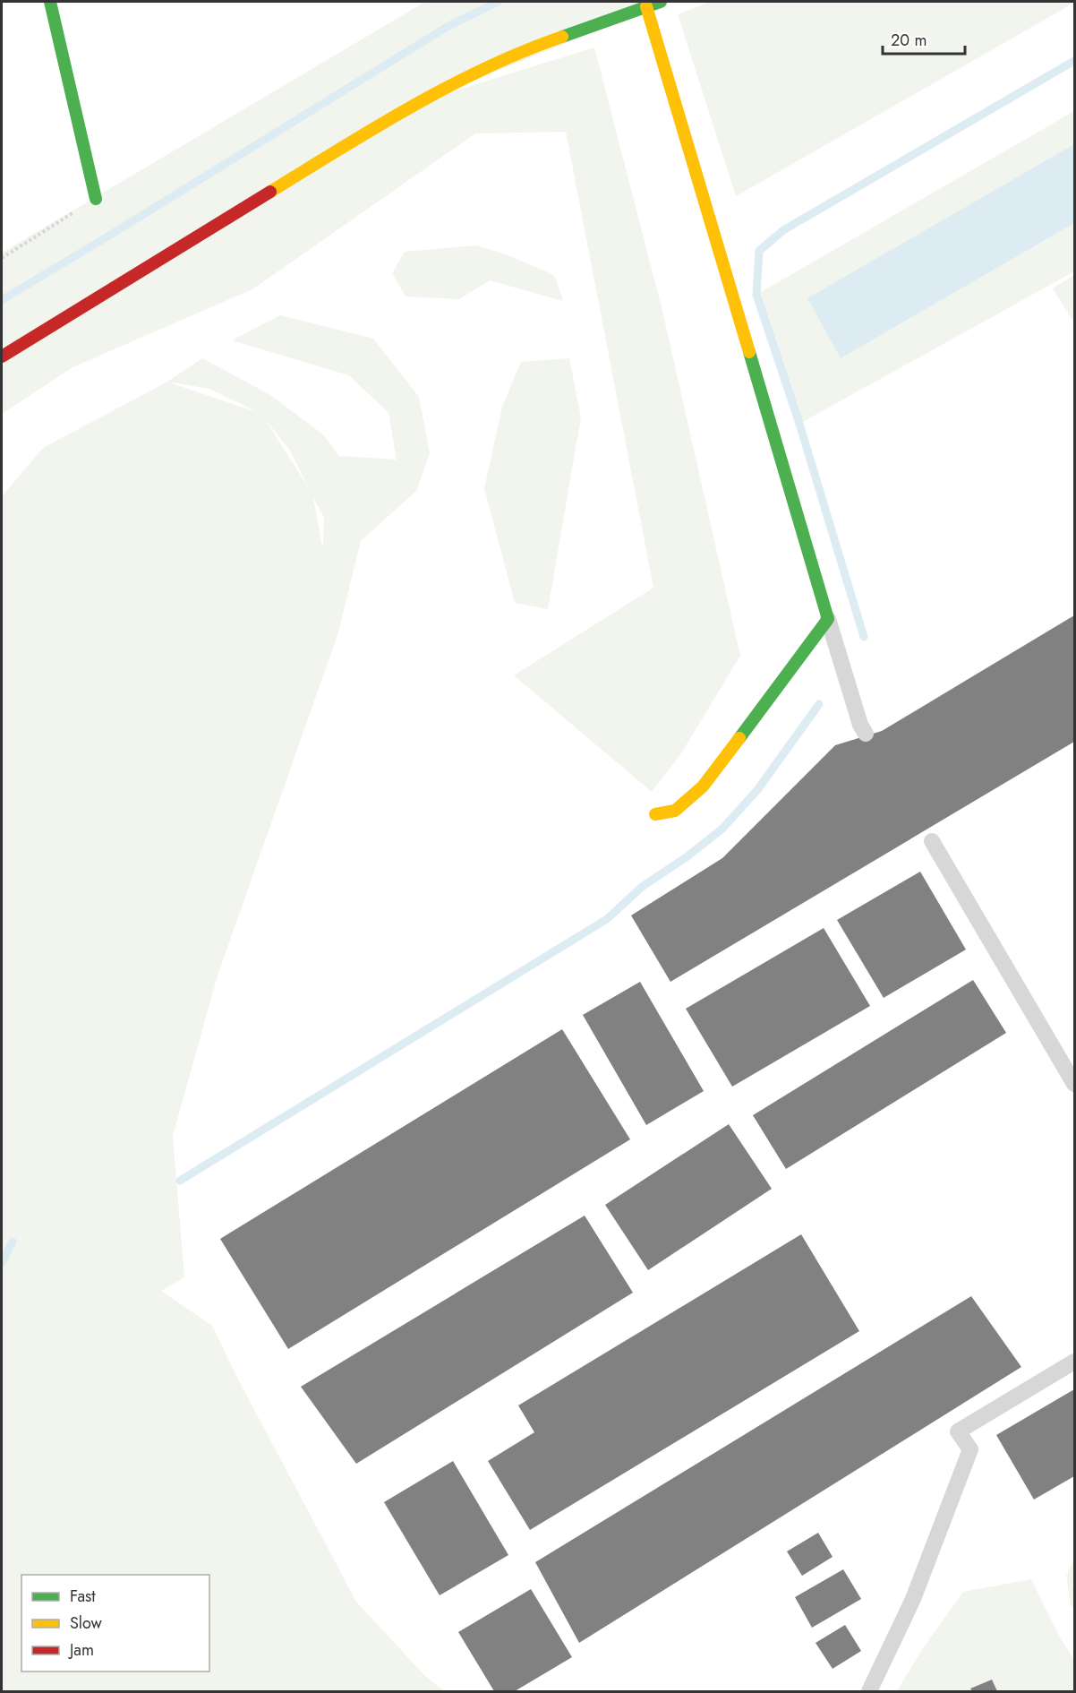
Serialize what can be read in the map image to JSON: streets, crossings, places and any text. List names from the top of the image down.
{
  "legend": ["Fast", "Slow", "Jam"],
  "scale_bar": "20 m"
}
